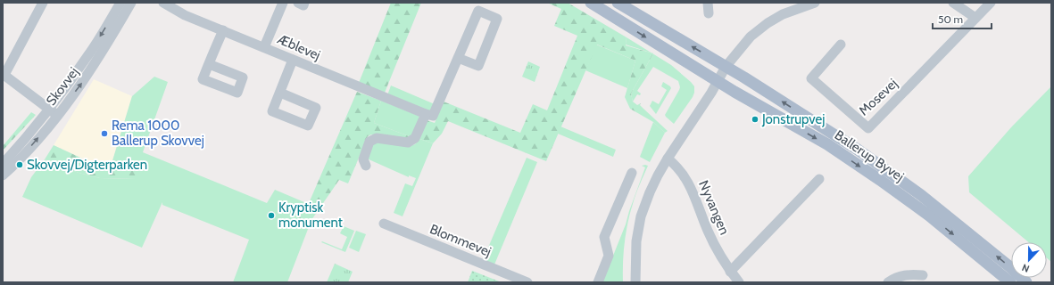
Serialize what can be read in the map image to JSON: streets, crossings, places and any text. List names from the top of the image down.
{
  "streets": {
    "main road": ["Ballerup Byvej"],
    "street": [
      "Æblevej",
      "Skovvej",
      "Mosevej",
      "Nyvangen",
      "Blommevej"
    ]
  },
  "places": [
    "Jonstrupvej",
    "Rema 1000 Ballerup Skovvej",
    "Skovvej/Digterparken",
    "Kryptisk monument"
  ],
  "scale_bar": "50 m",
  "north": "bottom"
}
